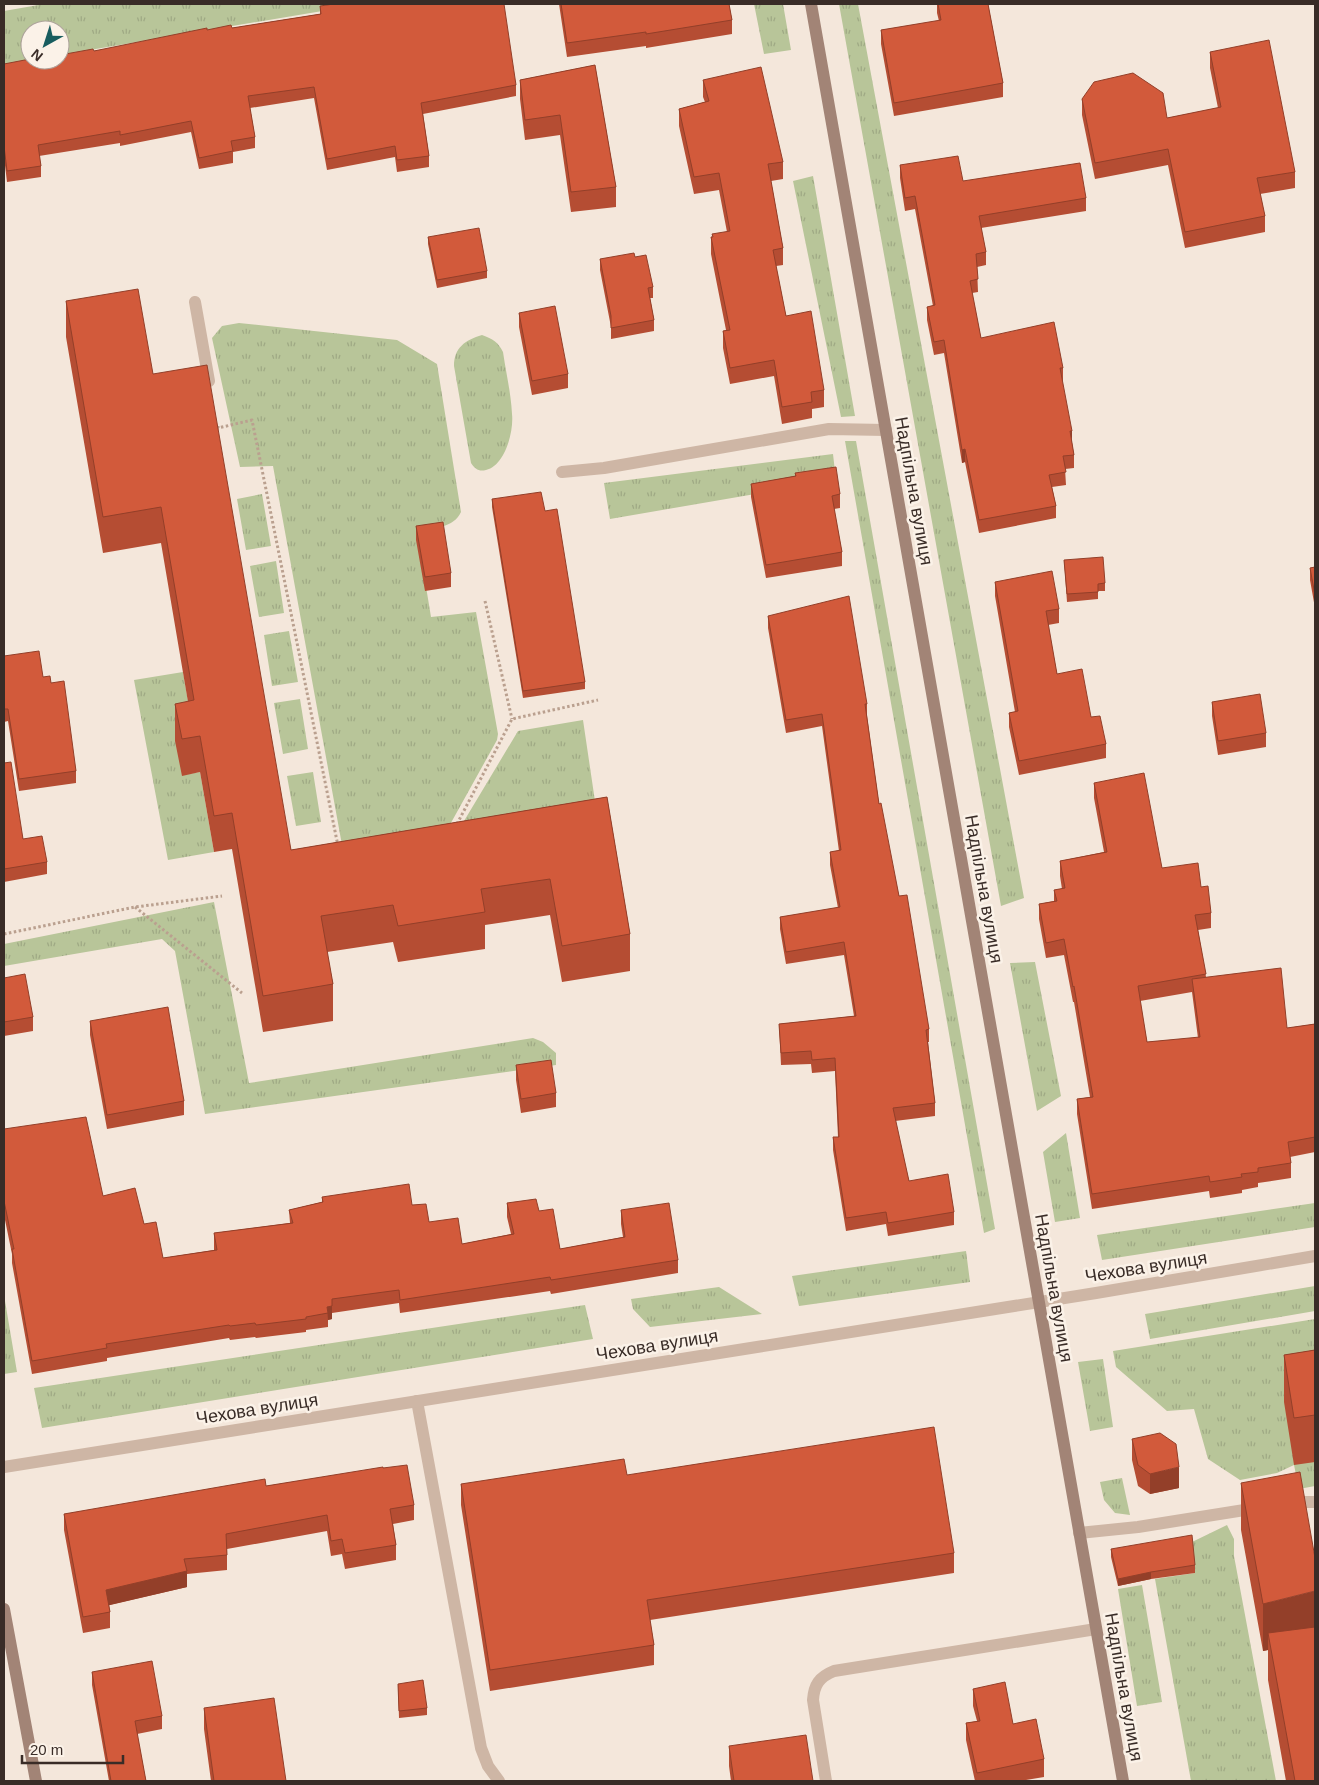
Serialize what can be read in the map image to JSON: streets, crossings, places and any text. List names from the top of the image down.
{
  "streets": {
    "main road": ["Надпільна вулиця"],
    "street": ["Чехова вулиця"]
  },
  "crossings": [
    ["Надпільна вулиця", "Чехова вулиця"]
  ],
  "scale_bar": "20 m",
  "north": "bottom left"
}
